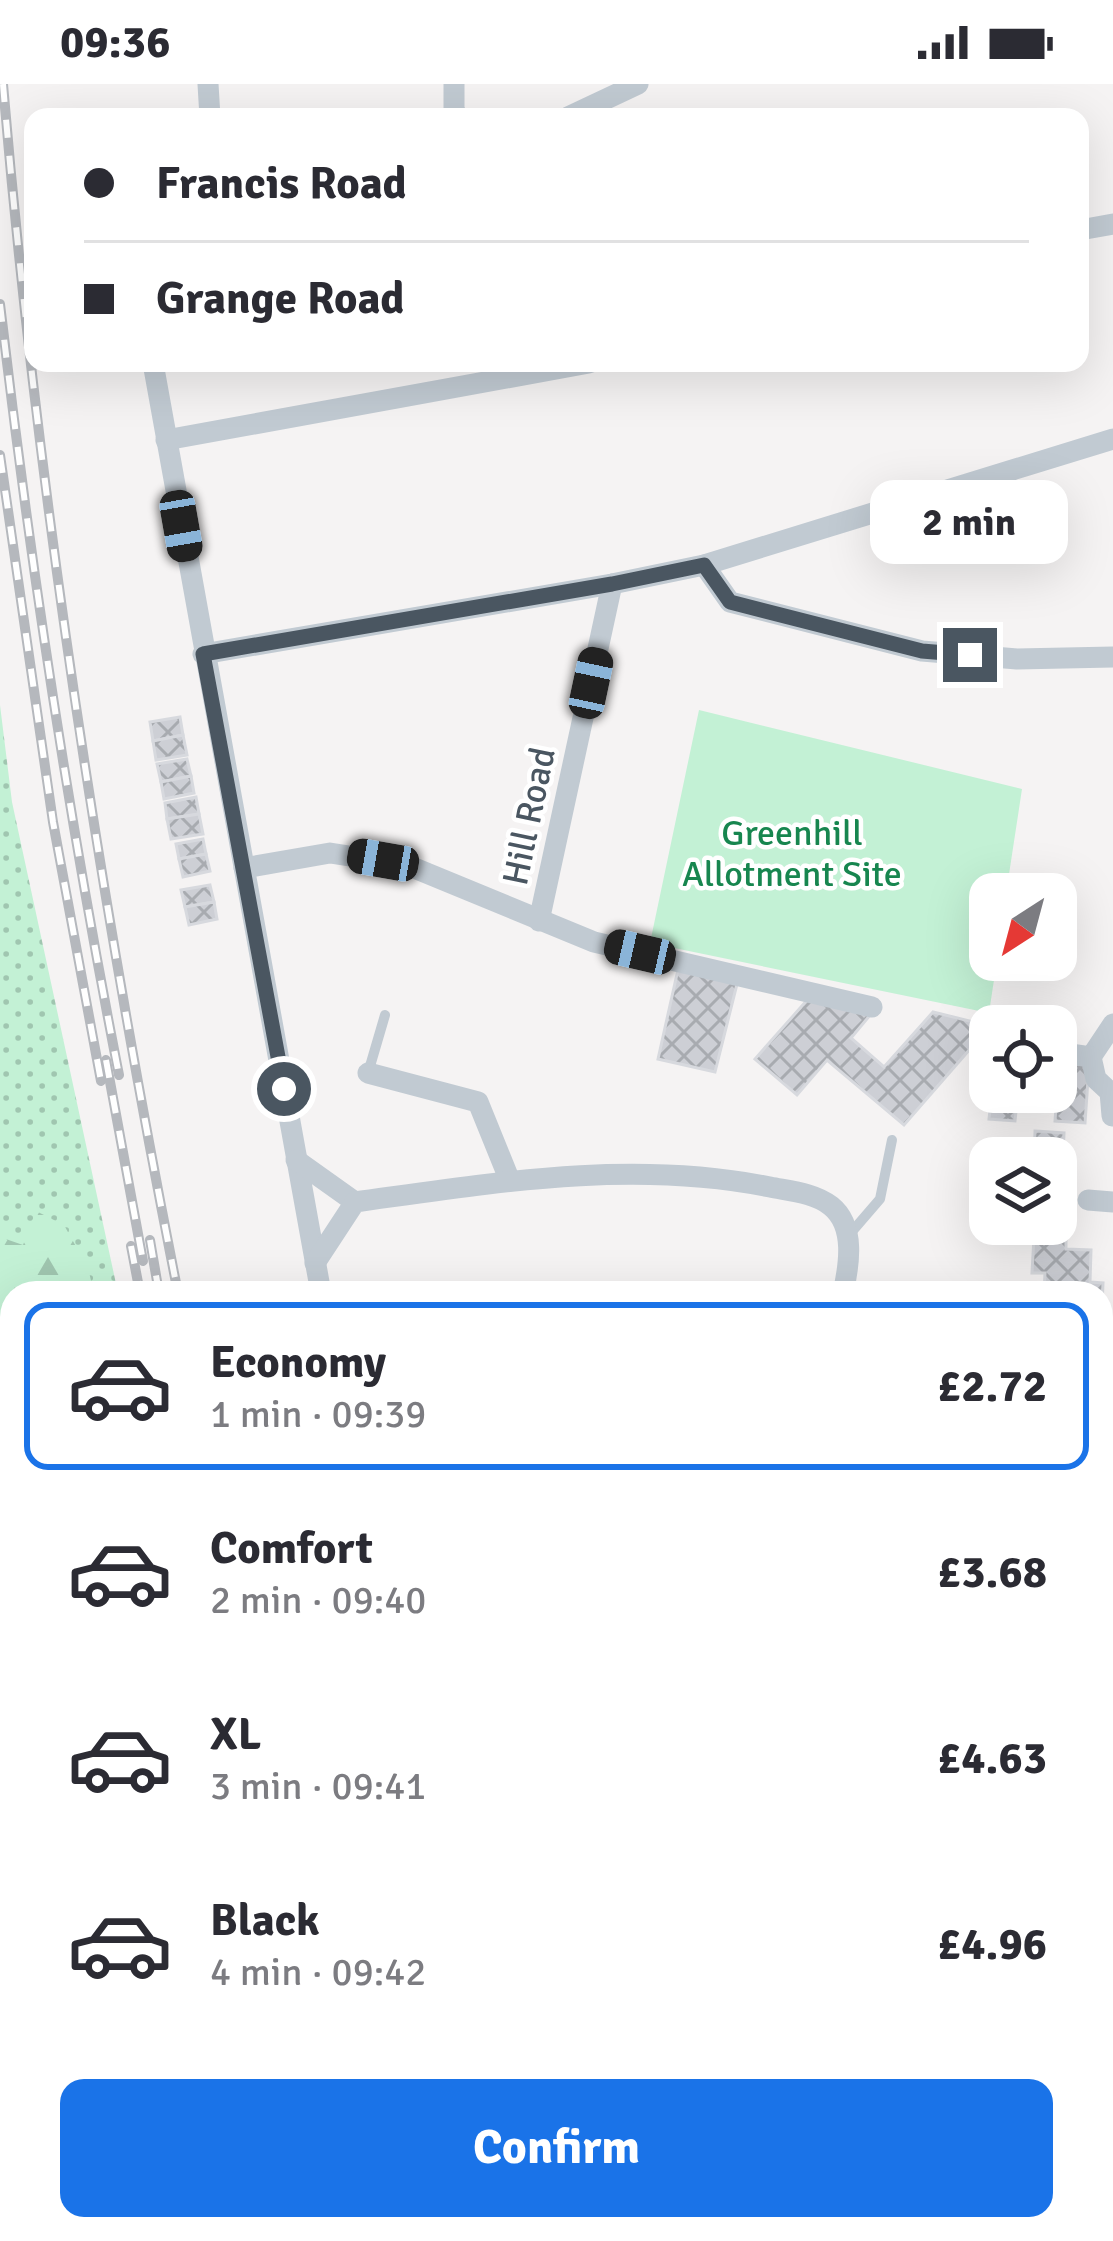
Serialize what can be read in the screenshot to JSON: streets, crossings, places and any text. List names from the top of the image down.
{
  "streets": {
    "street": ["Hill Road"]
  },
  "parks": ["Greenhill Allotment Site"],
  "north": "bottom left",
  "page": {
    "status": "09:36",
    "banner": ["Francis Road", "Grange Road"],
    "bubble": "2 min",
    "list": [
      {
        "name": "Economy",
        "note": "1 min · 09:39",
        "value": "£2.72"
      },
      {
        "name": "Comfort",
        "note": "2 min · 09:40",
        "value": "£3.68"
      },
      {
        "name": "XL",
        "note": "3 min · 09:41",
        "value": "£4.63"
      },
      {
        "name": "Black",
        "note": "4 min · 09:42",
        "value": "£4.96"
      }
    ],
    "buttons": "Confirm"
  }
}
